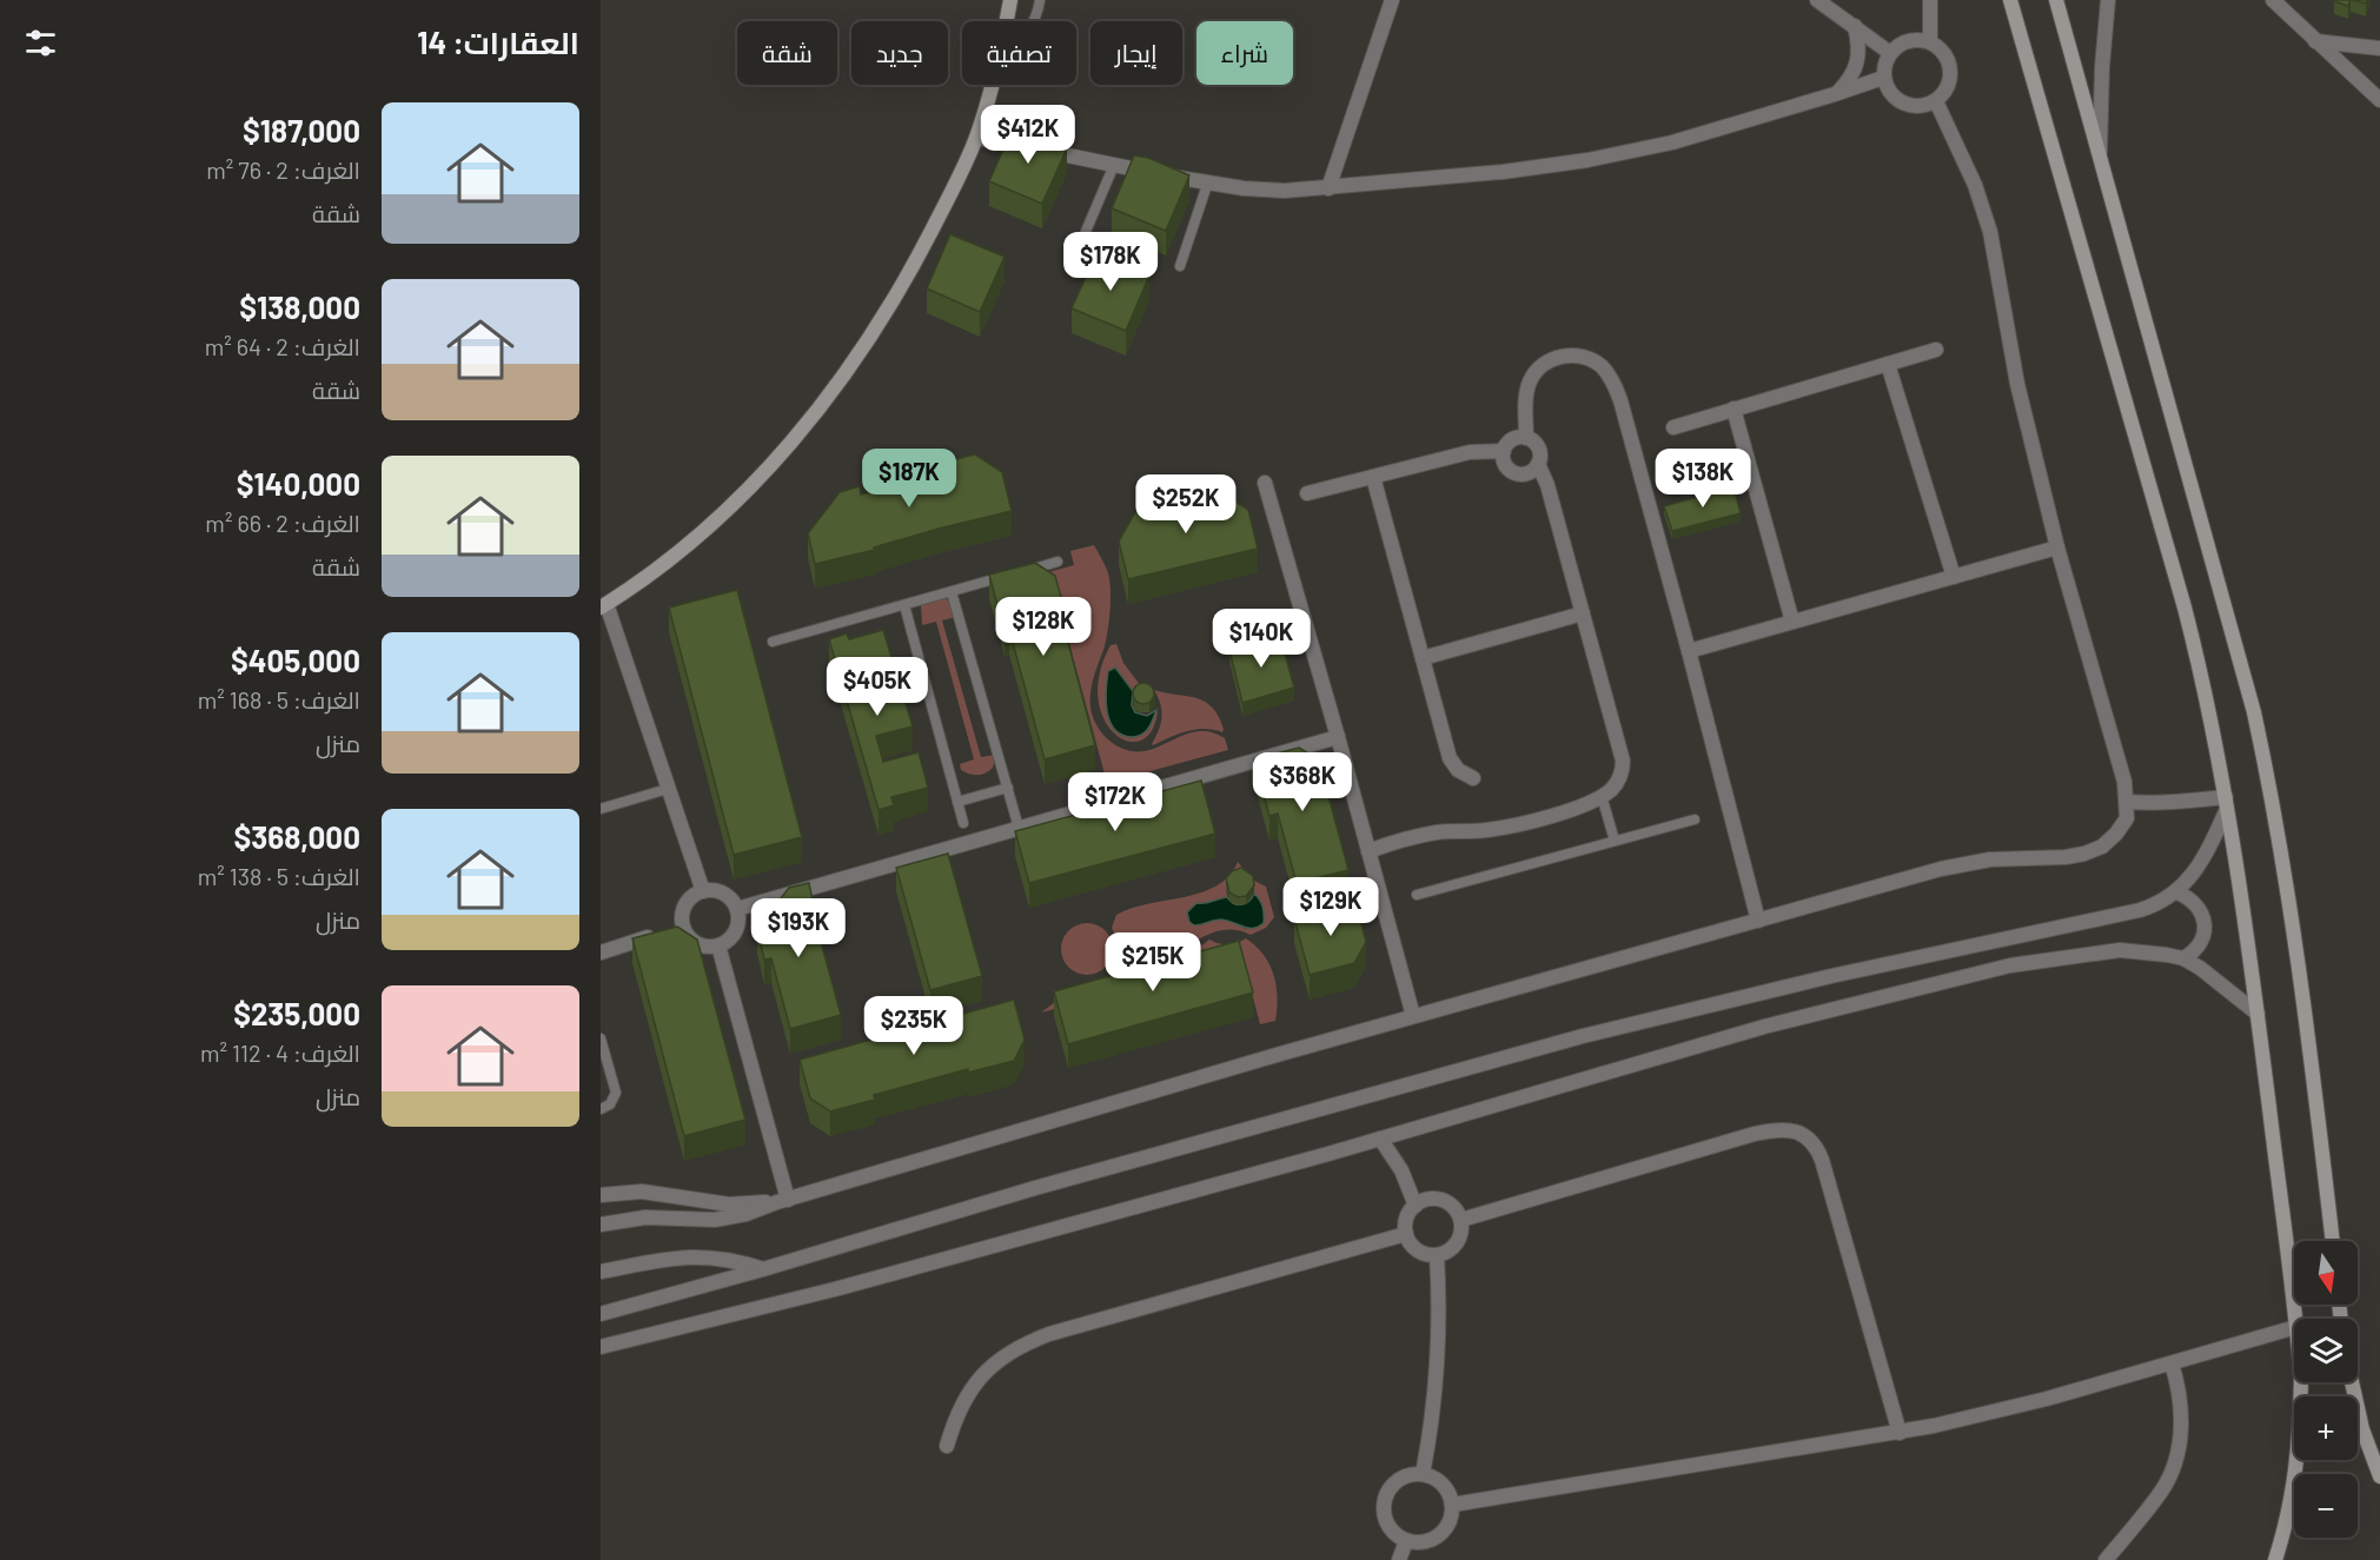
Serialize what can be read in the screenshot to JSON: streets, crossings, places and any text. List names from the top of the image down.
{
  "north": "bottom",
  "page": {
    "heading": "العقارات: 14",
    "chip": [
      "شراء",
      "إيجار",
      "تصفية",
      "جديد",
      "شقة"
    ],
    "list": [
      {
        "name": "$187,000",
        "note": "الغرف: 2 · 76 m² · شقة"
      },
      {
        "name": "$138,000",
        "note": "الغرف: 2 · 64 m² · شقة"
      },
      {
        "name": "$140,000",
        "note": "الغرف: 2 · 66 m² · شقة"
      },
      {
        "name": "$405,000",
        "note": "الغرف: 5 · 168 m² · منزل"
      },
      {
        "name": "$368,000",
        "note": "الغرف: 5 · 138 m² · منزل"
      },
      {
        "name": "$235,000",
        "note": "الغرف: 4 · 112 m² · منزل"
      }
    ],
    "price": [
      "$412K",
      "$178K",
      "$187K",
      "$138K",
      "$252K",
      "$128K",
      "$140K",
      "$405K",
      "$368K",
      "$172K",
      "$129K",
      "$193K",
      "$215K",
      "$235K"
    ],
    "map_buttons": ["+", "−"]
  }
}
